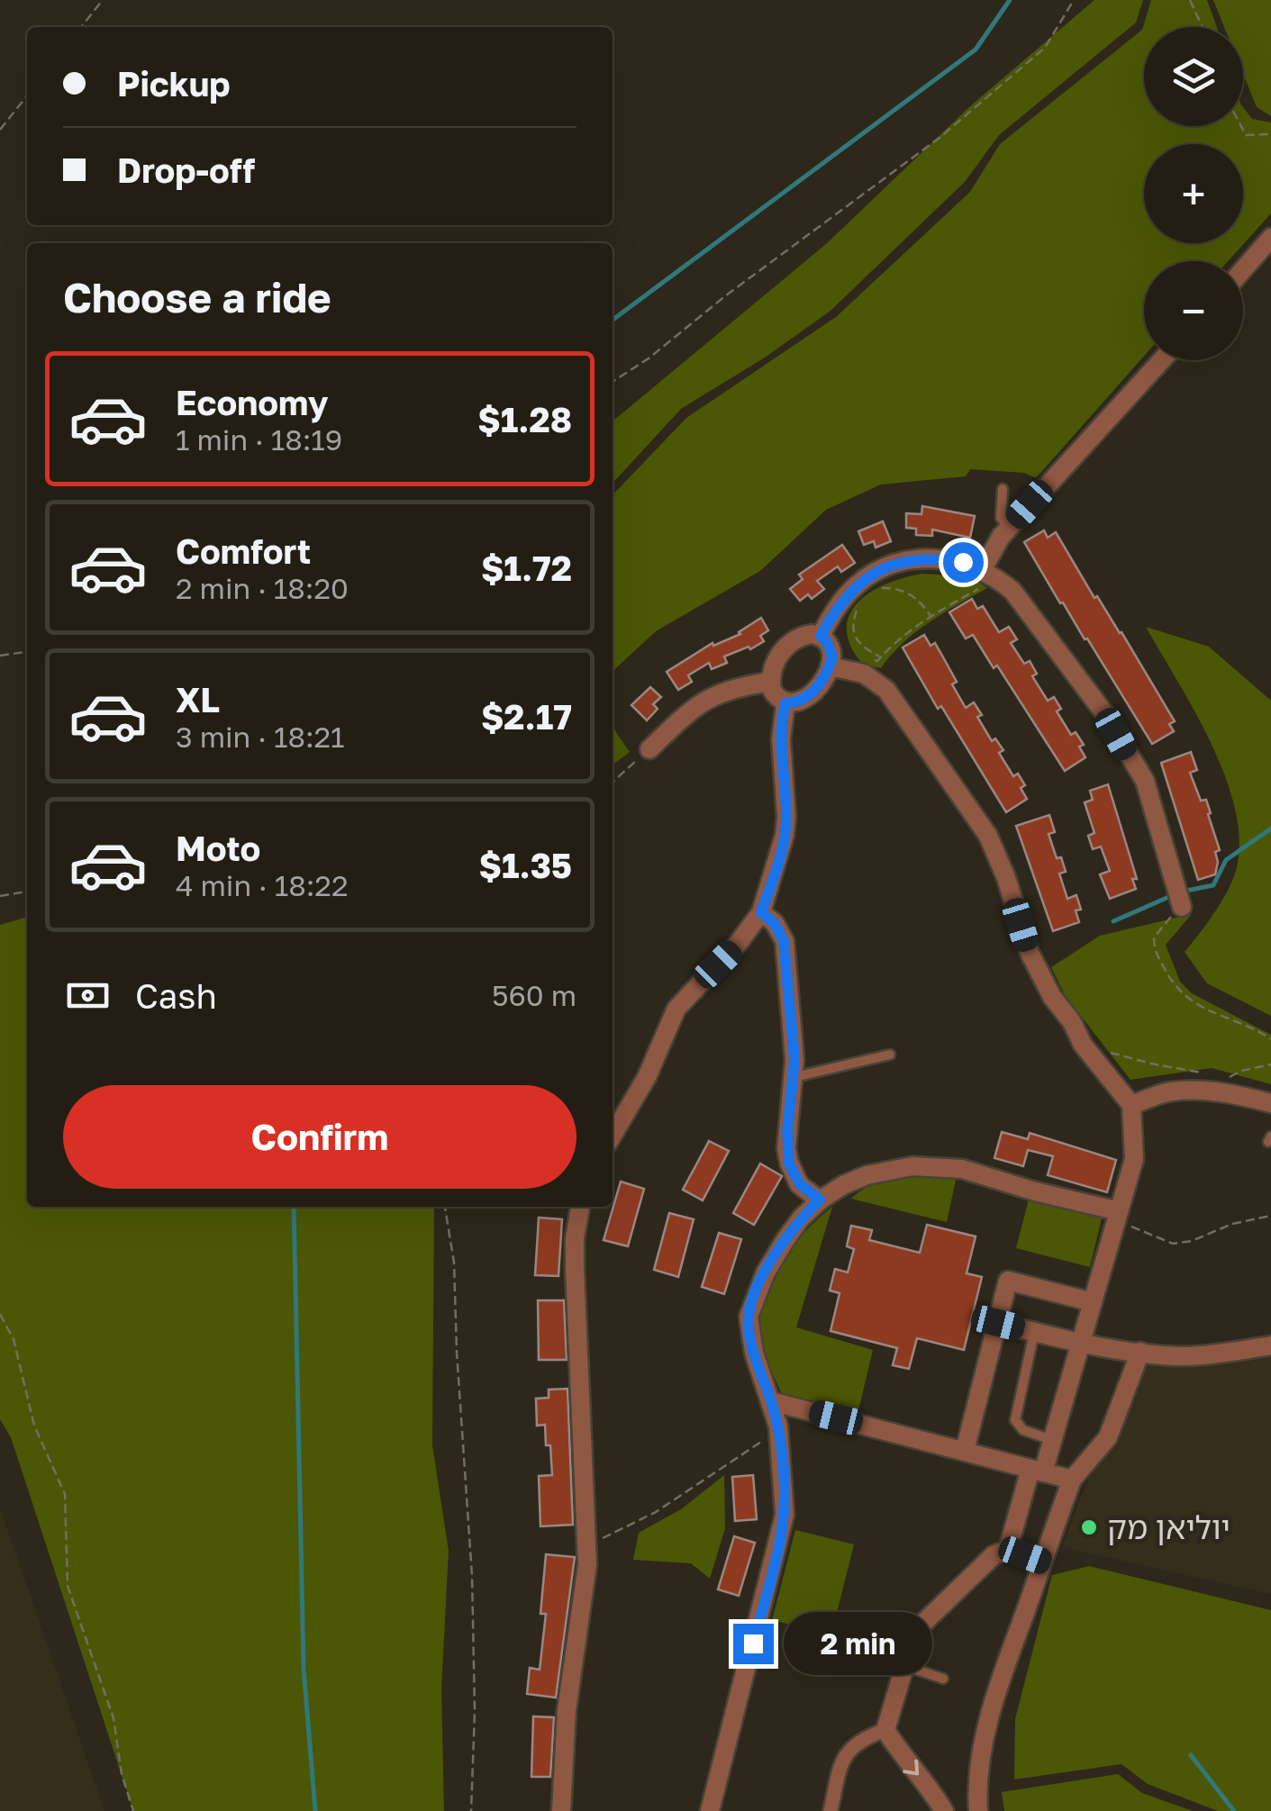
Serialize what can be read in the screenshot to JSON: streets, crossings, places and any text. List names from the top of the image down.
{
  "places": ["יוליאן מק"],
  "page": {
    "map_buttons": ["+", "−"],
    "banner": ["Pickup", "Drop-off"],
    "heading": "Choose a ride",
    "list": [
      {
        "name": "Economy",
        "note": "1 min · 18:19",
        "value": "$1.28"
      },
      {
        "name": "Comfort",
        "note": "2 min · 18:20",
        "value": "$1.72"
      },
      {
        "name": "XL",
        "note": "3 min · 18:21",
        "value": "$2.17"
      },
      {
        "name": "Moto",
        "note": "4 min · 18:22",
        "value": "$1.35"
      }
    ],
    "pay": ["Cash", "560 m"],
    "buttons": "Confirm",
    "bubble": "2 min"
  }
}
